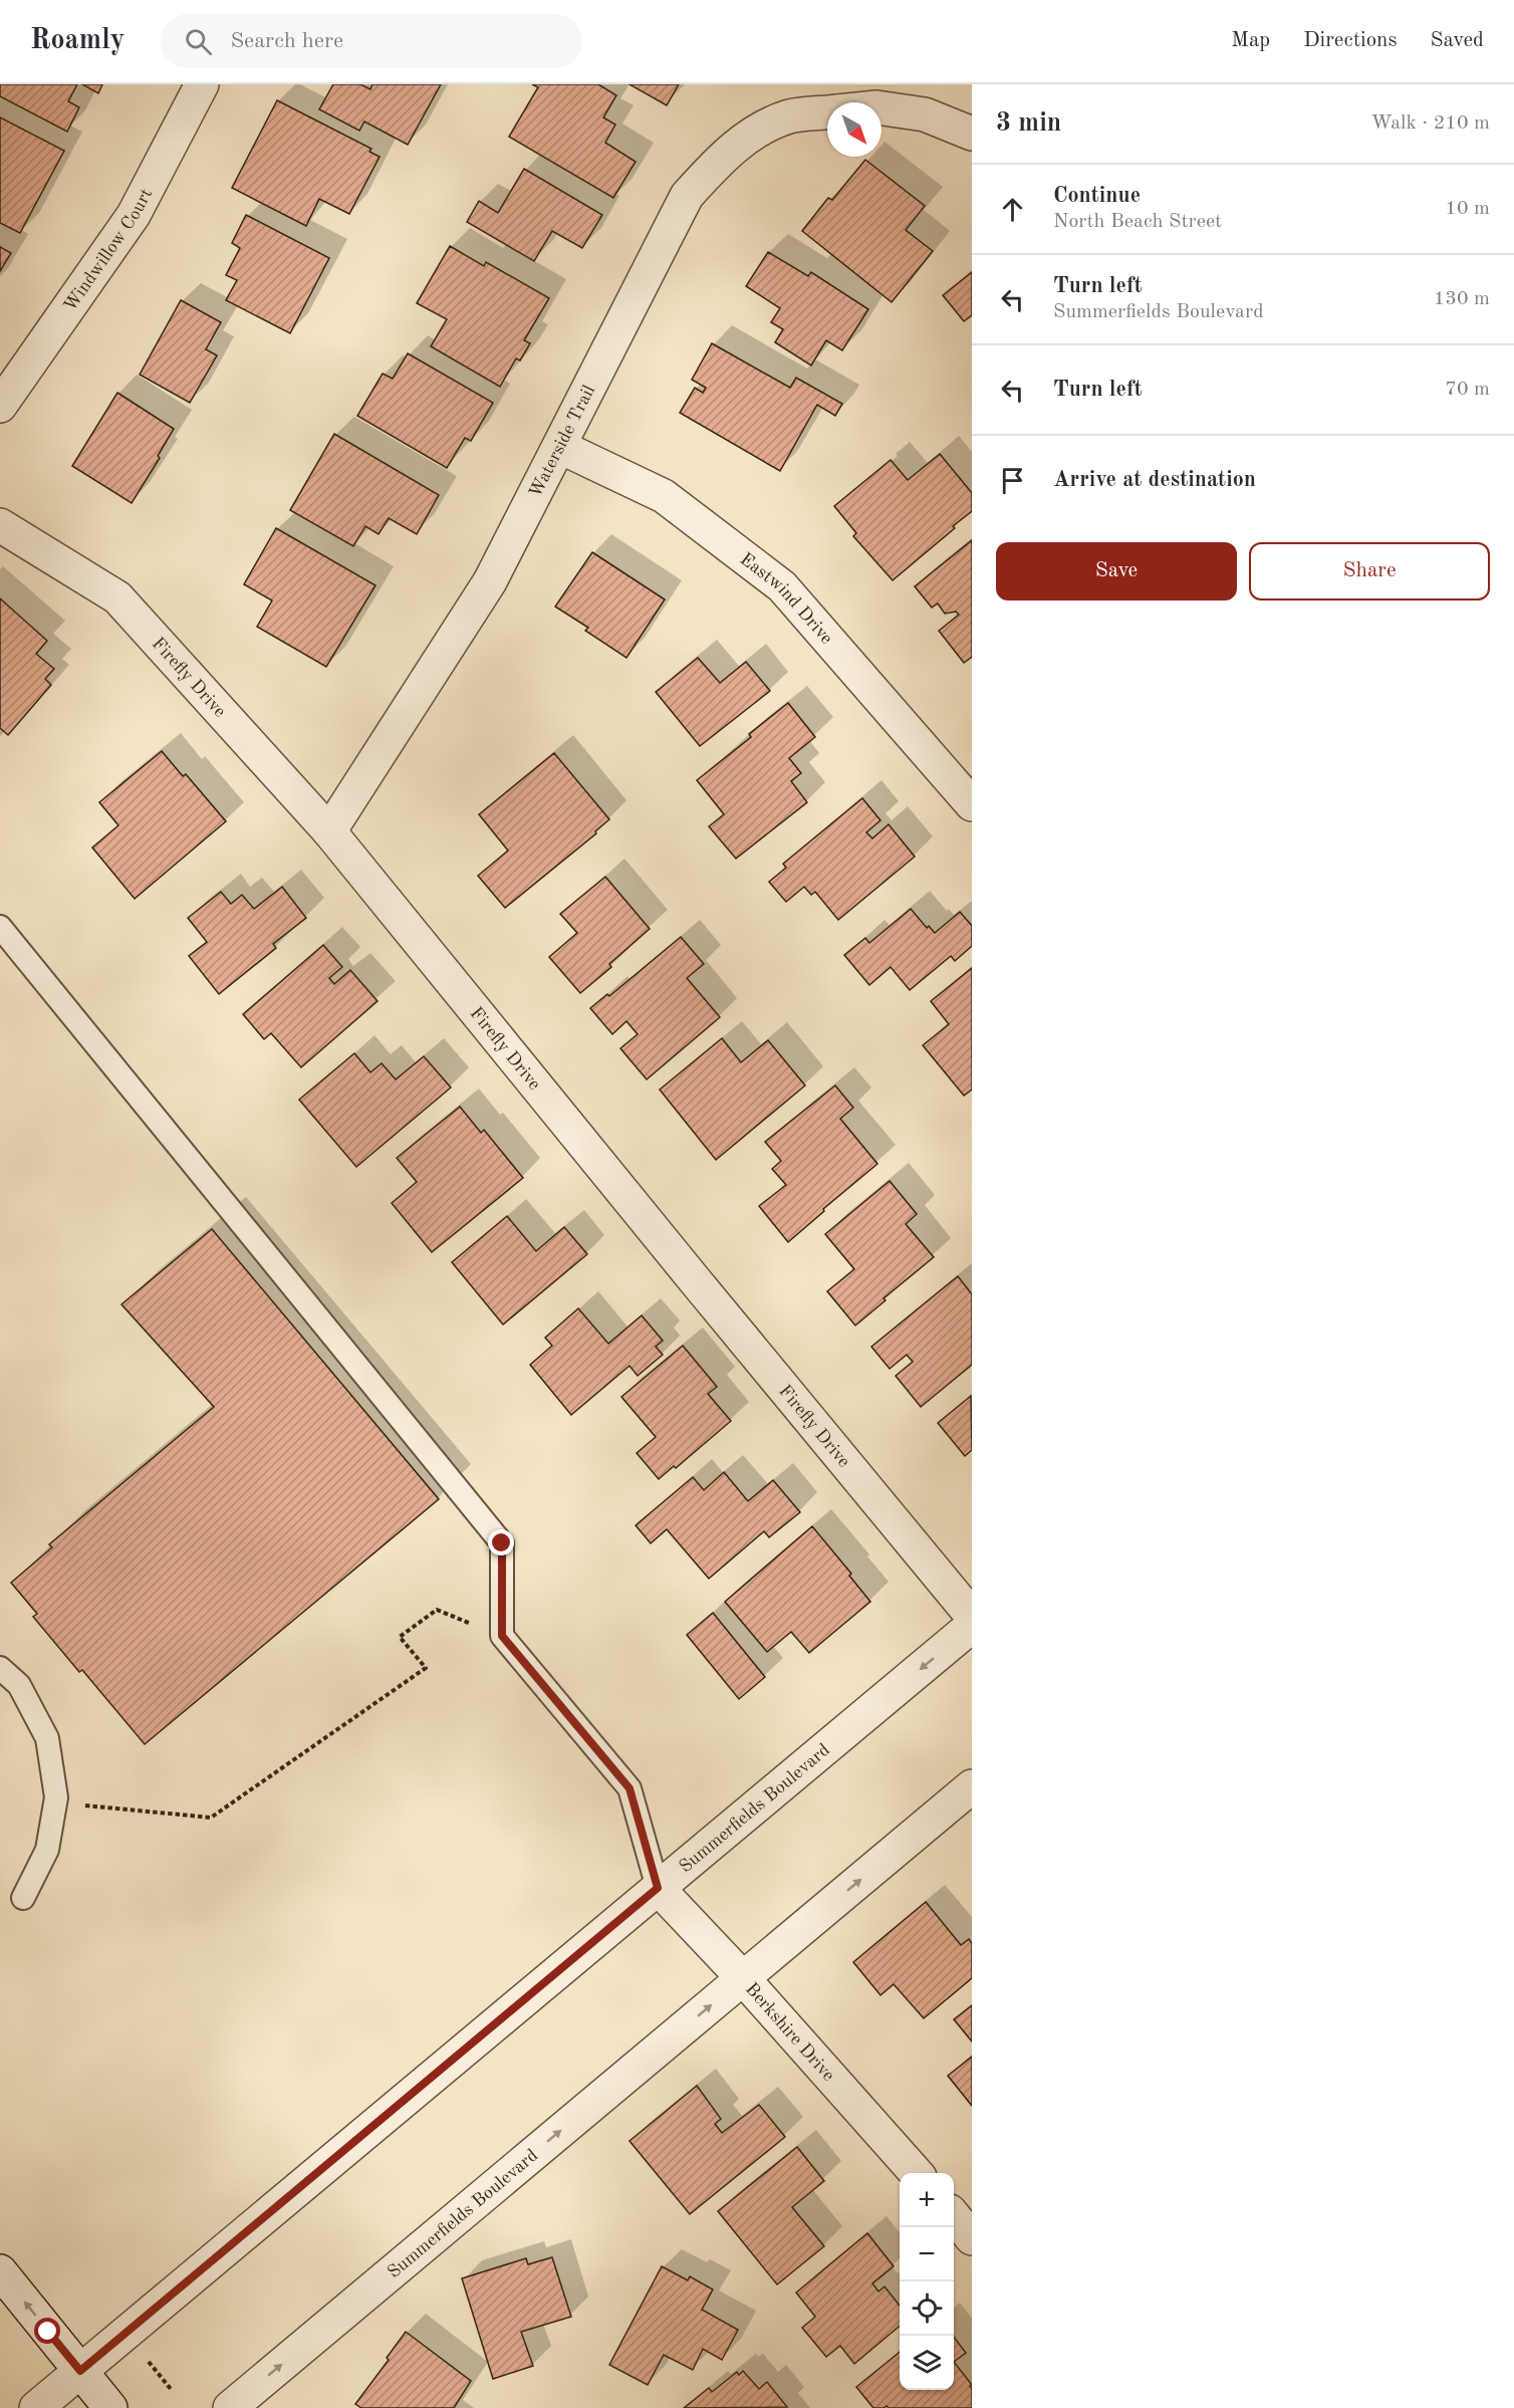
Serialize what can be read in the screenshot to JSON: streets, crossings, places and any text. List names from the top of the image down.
{
  "streets": {
    "street": [
      "Windwillow Court",
      "Waterside Trail",
      "Eastwind Drive",
      "Firefly Drive",
      "Summerfields Boulevard",
      "Berkshire Drive"
    ]
  },
  "crossings": [
    ["Waterside Trail", "Eastwind Drive"],
    ["Waterside Trail", "Firefly Drive"],
    ["Summerfields Boulevard", "Berkshire Drive"]
  ],
  "north": "bottom right",
  "page": {
    "header": "Roamly",
    "search": "Search here",
    "nav": ["Map", "Directions", "Saved"],
    "heading": ["3 min", "Walk · 210 m"],
    "list": [
      ["Continue", "North Beach Street", "10 m"],
      ["Turn left", "Summerfields Boulevard", "130 m"],
      ["Turn left", "70 m"],
      "Arrive at destination"
    ],
    "buttons": ["Save", "Share"],
    "map_buttons": ["+", "−"]
  }
}
